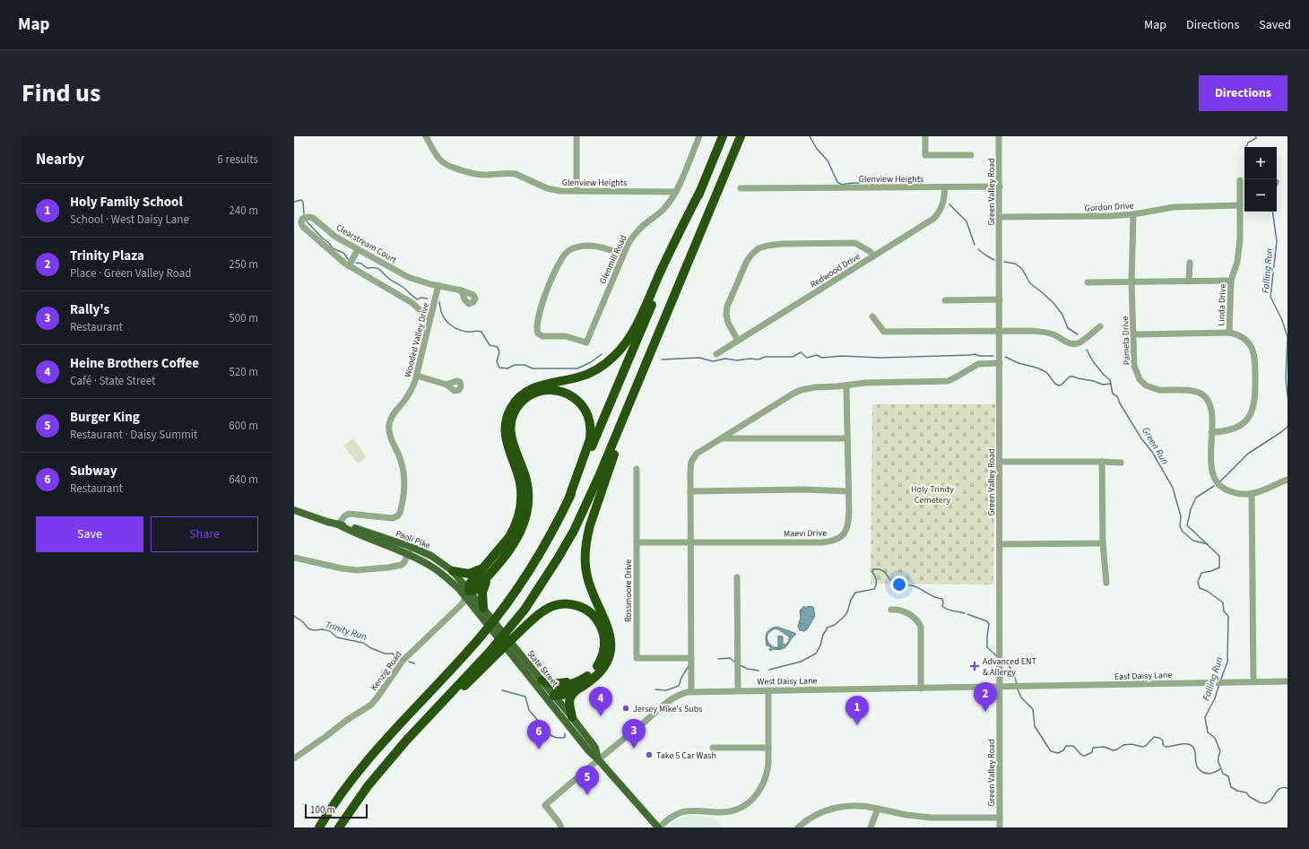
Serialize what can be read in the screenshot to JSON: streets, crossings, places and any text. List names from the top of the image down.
{
  "streets": {
    "main road": ["Paoli Pike", "State Street"],
    "street": [
      "Glenview Heights",
      "Green Valley Road",
      "Gordon Drive",
      "Clearstream Court",
      "Glenmill Road",
      "Redwood Drive",
      "Linda Drive",
      "Wooded Valley Drive",
      "Pamela Drive",
      "Maevi Drive",
      "Rossmoore Drive",
      "Kenzig Road",
      "East Daisy Lane",
      "West Daisy Lane"
    ]
  },
  "crossings": [
    ["Glenview Heights", "Green Valley Road"],
    ["Glenview Heights", "Glenmill Road"],
    ["Glenview Heights", "Redwood Drive"],
    ["Green Valley Road", "Gordon Drive"],
    ["Green Valley Road", "East Daisy Lane"],
    ["Green Valley Road", "West Daisy Lane"],
    ["Gordon Drive", "Linda Drive"],
    ["Gordon Drive", "Pamela Drive"],
    ["Clearstream Court", "Wooded Valley Drive"],
    ["Linda Drive", "Pamela Drive"],
    ["Wooded Valley Drive", "Paoli Pike"],
    ["Maevi Drive", "Rossmoore Drive"],
    ["Paoli Pike", "State Street"],
    ["Paoli Pike", "Kenzig Road"],
    ["State Street", "Kenzig Road"],
    ["State Street", "West Daisy Lane"],
    ["East Daisy Lane", "West Daisy Lane"]
  ],
  "water": ["Falling Run", "Green Run", "Trinity Run"],
  "parks": ["Holy Trinity Cemetery"],
  "places": {
    "health": ["Advanced ENT & Allergy"],
    "other": ["Jersey Mike's Subs", "Take 5 Car Wash"]
  },
  "scale_bar": "100 m",
  "page": {
    "header": "Map",
    "nav": ["Map", "Directions", "Saved"],
    "title": "Find us",
    "buttons": [
      "Directions",
      ["Save", "Share"]
    ],
    "heading": ["Nearby", "6 results"],
    "map_buttons": ["+", "−"],
    "list": [
      {
        "mark": "1",
        "name": "Holy Family School",
        "note": "School · West Daisy Lane",
        "value": "240 m"
      },
      {
        "mark": "2",
        "name": "Trinity Plaza",
        "note": "Place · Green Valley Road",
        "value": "250 m"
      },
      {
        "mark": "3",
        "name": "Rally's",
        "note": "Restaurant",
        "value": "500 m"
      },
      {
        "mark": "4",
        "name": "Heine Brothers Coffee",
        "note": "Café · State Street",
        "value": "520 m"
      },
      {
        "mark": "5",
        "name": "Burger King",
        "note": "Restaurant · Daisy Summit",
        "value": "600 m"
      },
      {
        "mark": "6",
        "name": "Subway",
        "note": "Restaurant",
        "value": "640 m"
      }
    ],
    "pins": [
      "2",
      "4",
      "1",
      "3",
      "6",
      "5"
    ],
    "scale": "100 m"
  }
}
